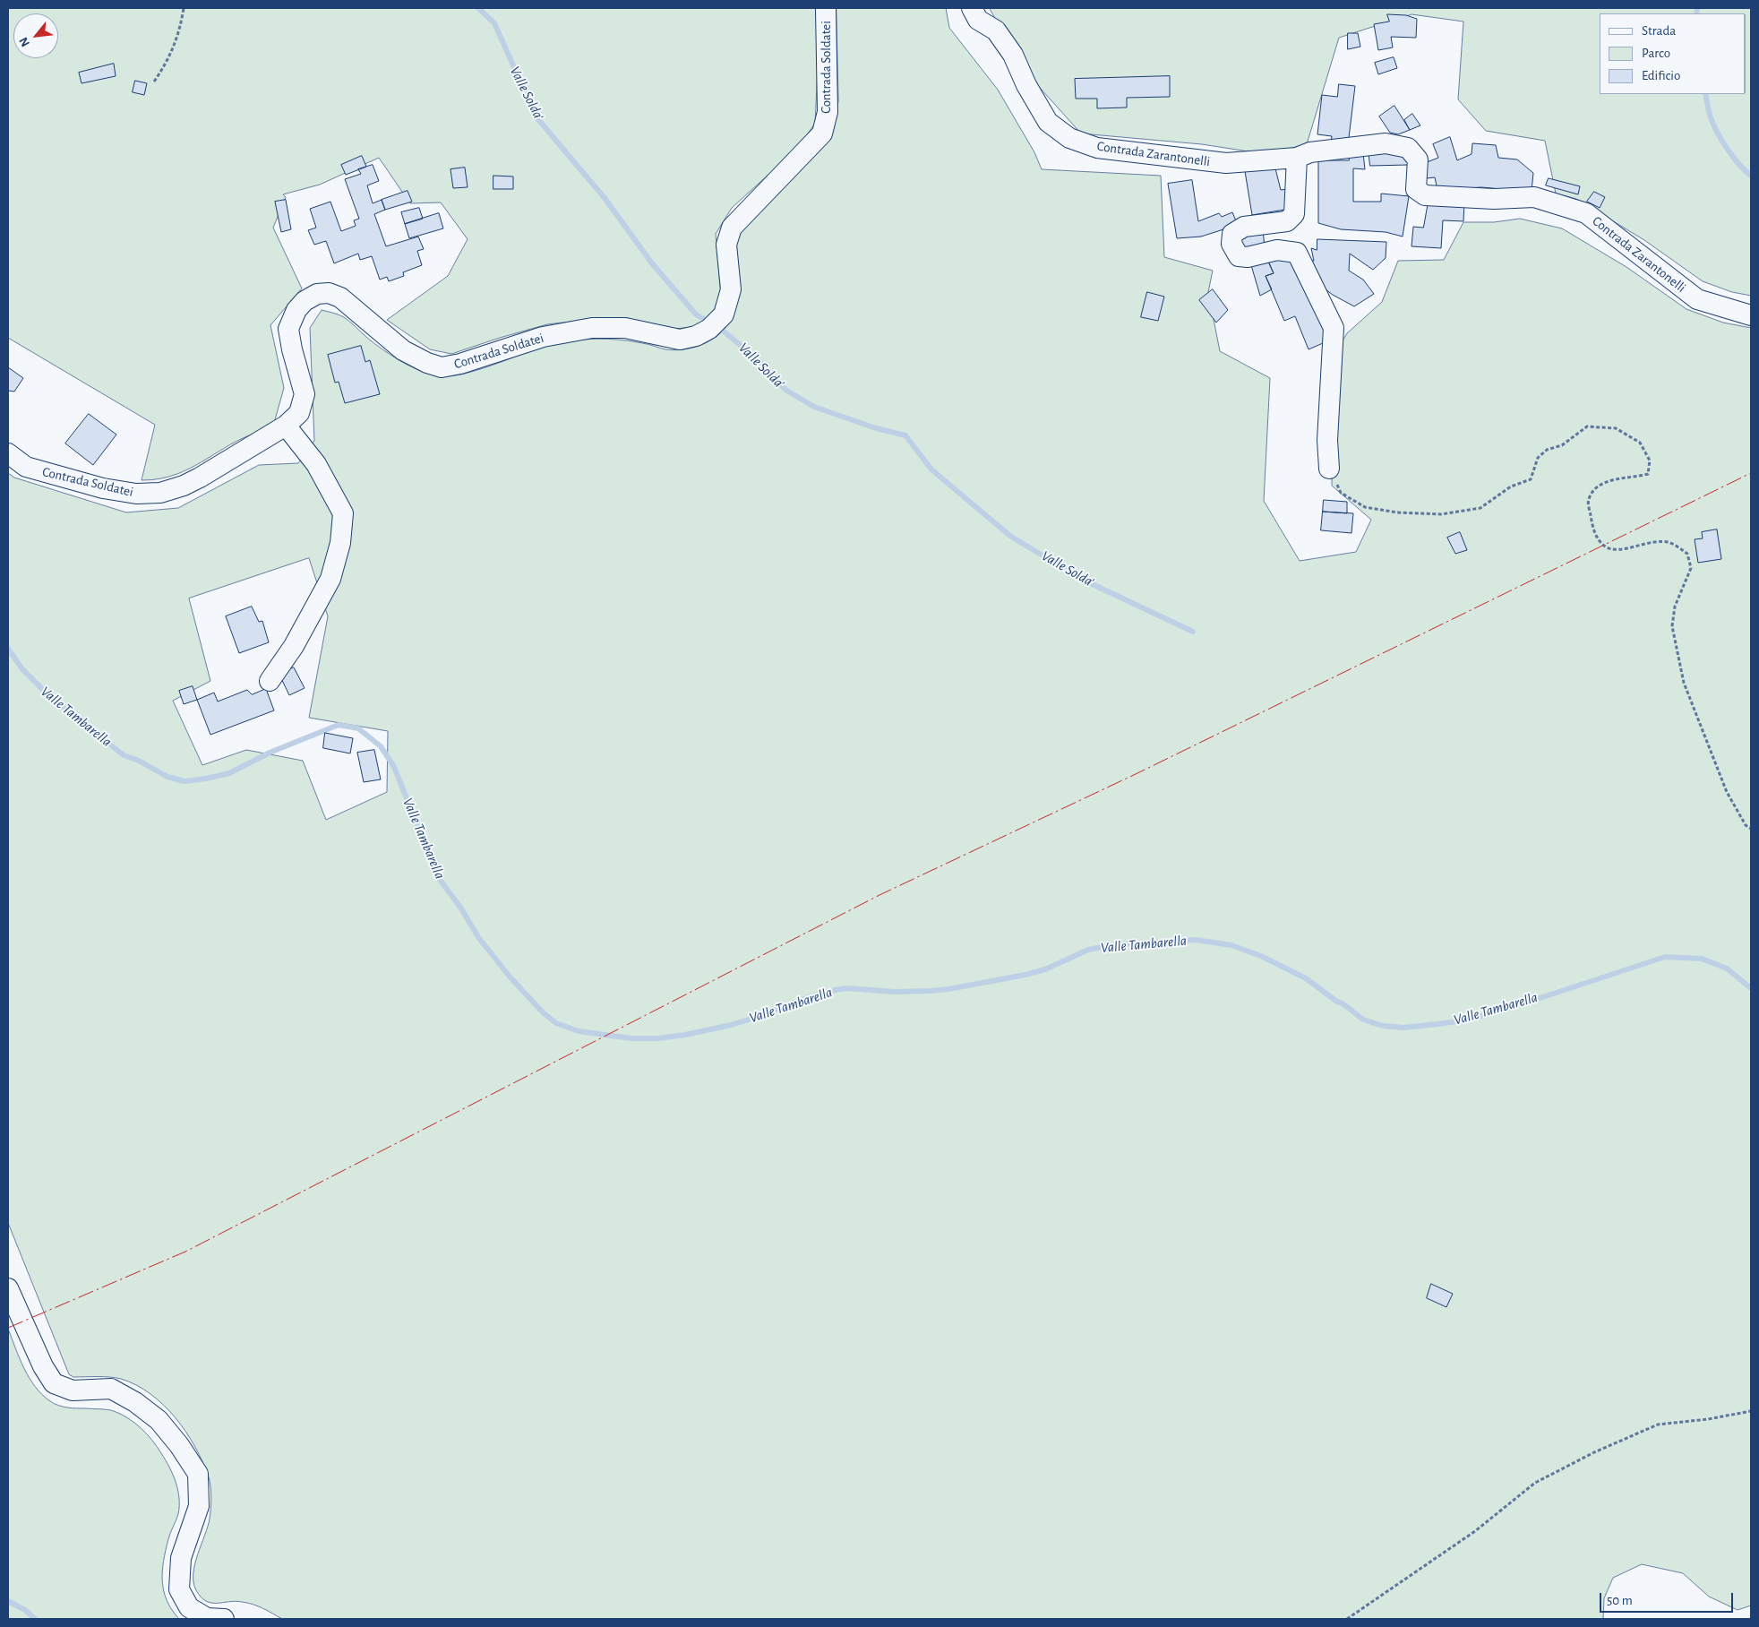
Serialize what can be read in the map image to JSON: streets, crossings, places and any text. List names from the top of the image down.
{
  "streets": {
    "street": ["Contrada Soldatei", "Contrada Zarantonelli"]
  },
  "water": ["Valle Solda'", "Valle Tambarella"],
  "legend": ["Strada", "Parco", "Edificio"],
  "scale_bar": "50 m",
  "north": "bottom left"
}
